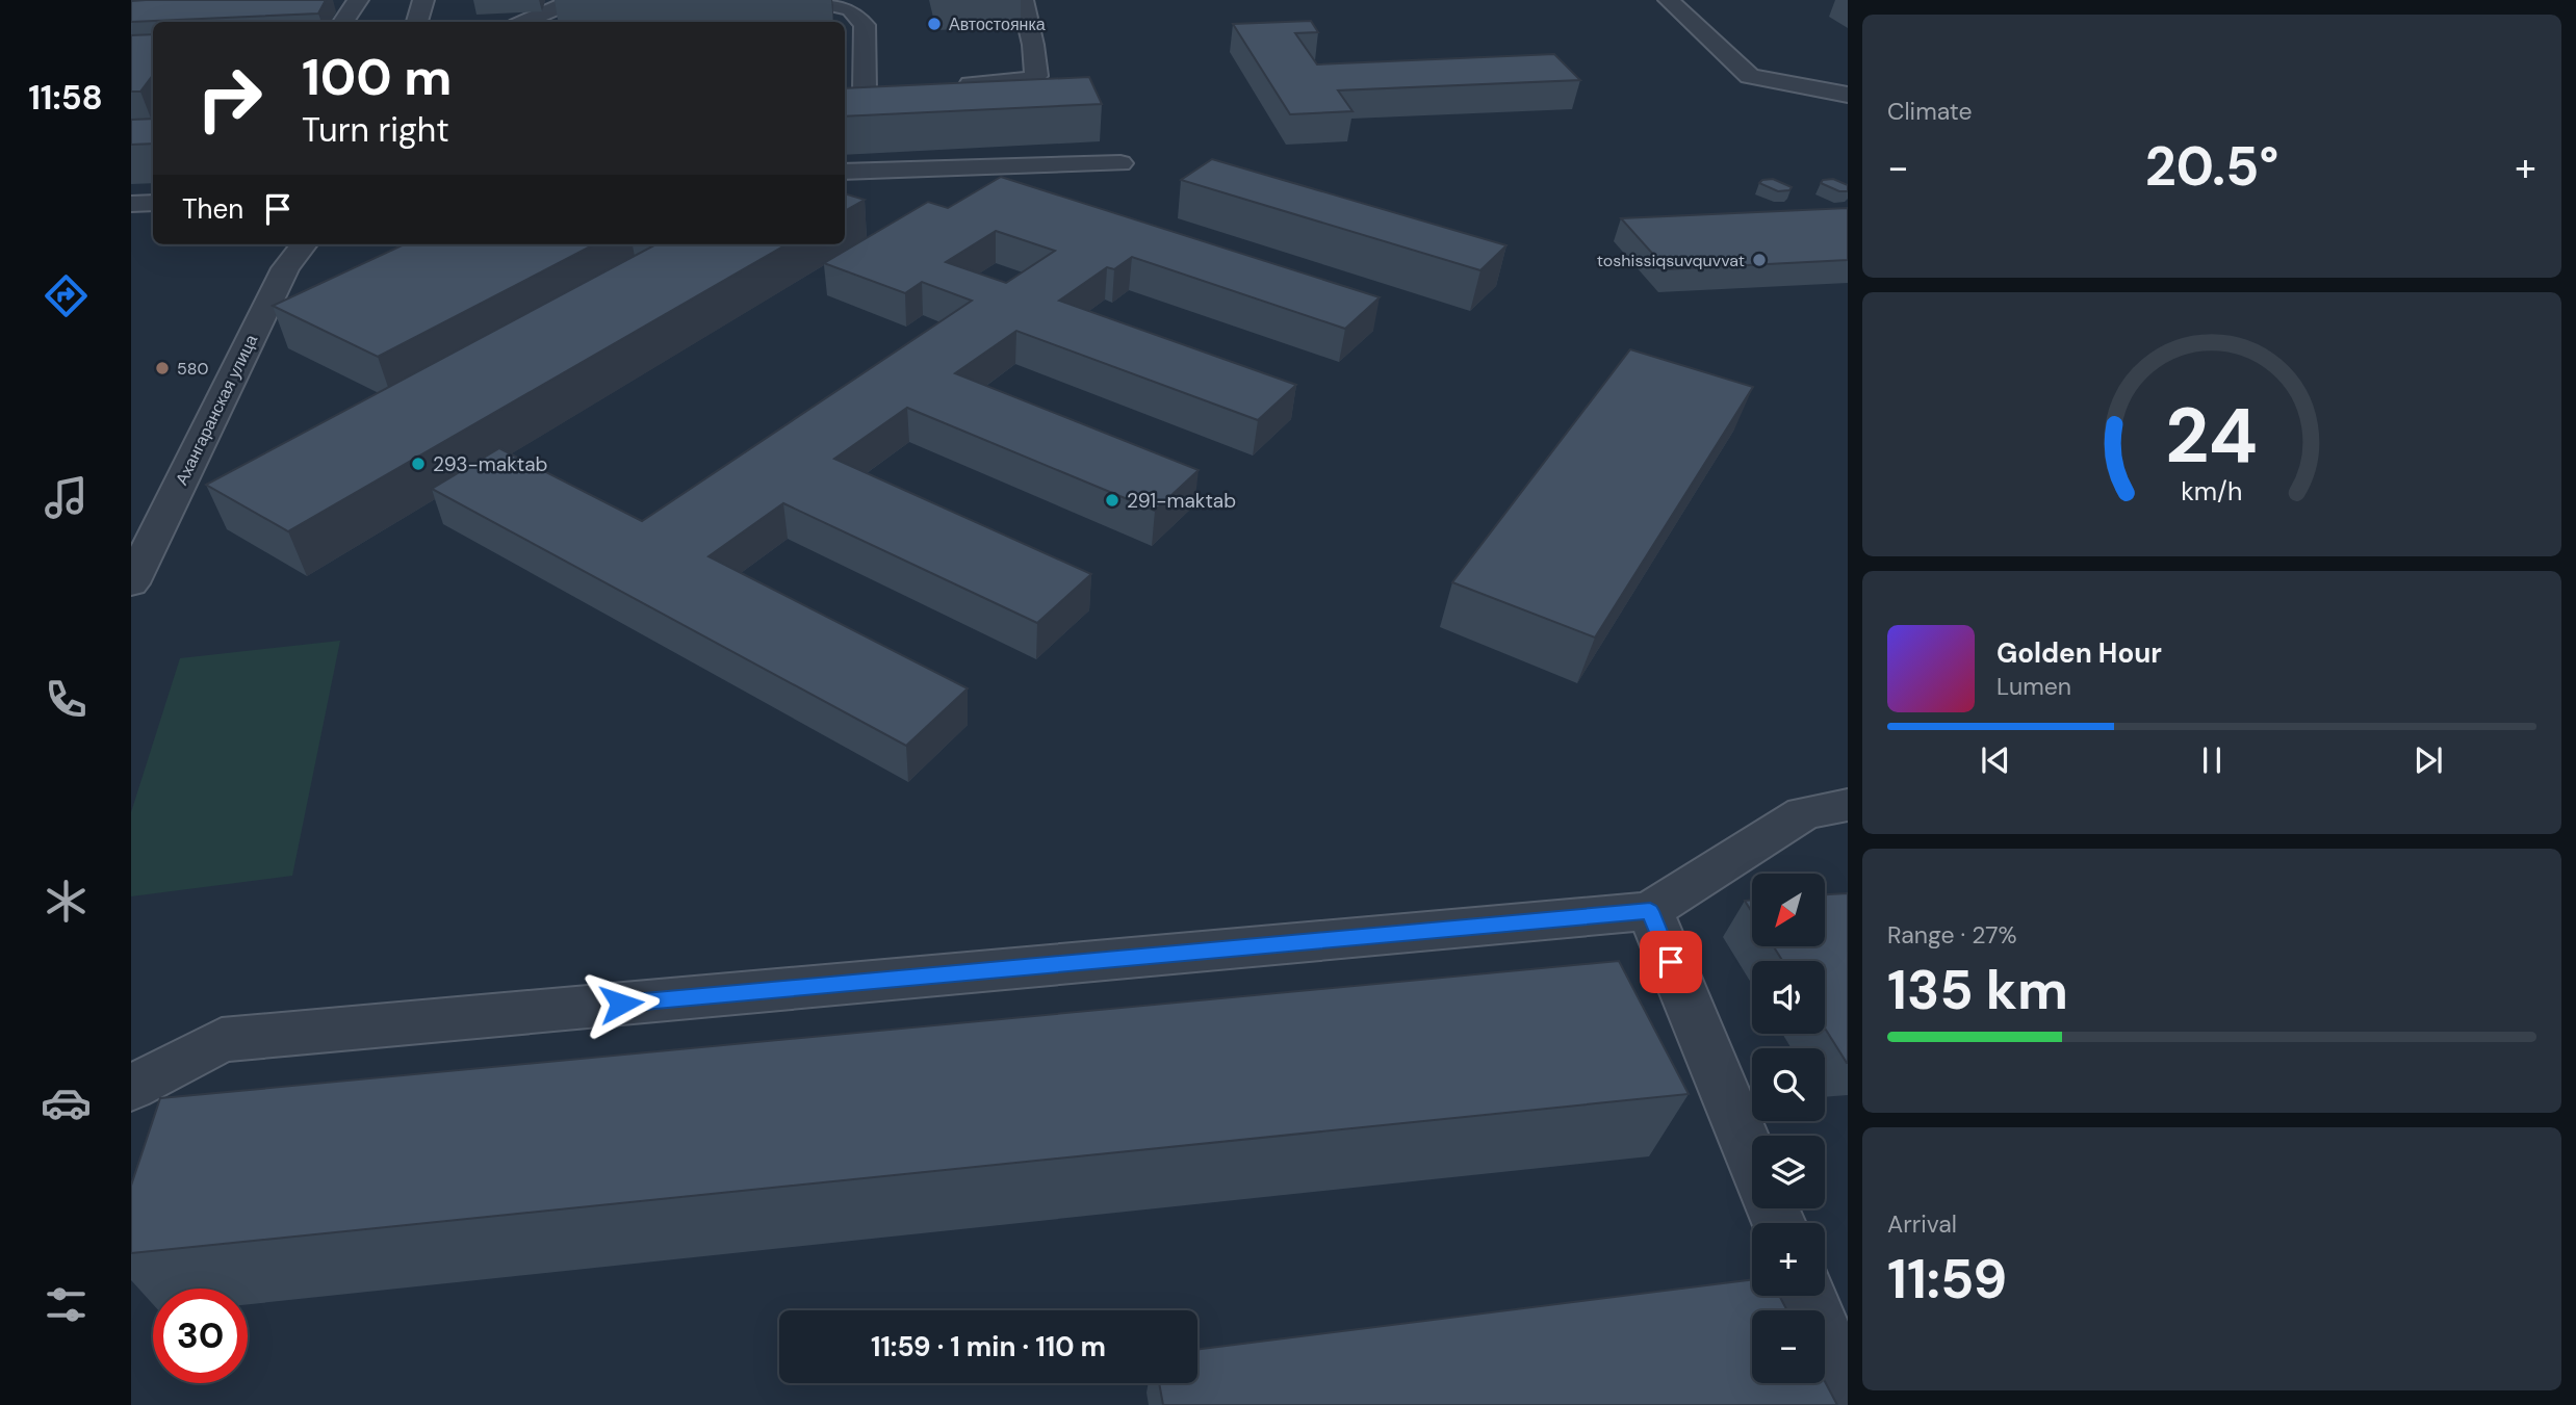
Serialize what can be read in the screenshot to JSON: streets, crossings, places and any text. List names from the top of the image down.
{
  "streets": {
    "street": ["Ахангаранская улица"]
  },
  "places": [
    "Автостоянка",
    "toshissiqsuvquvvat",
    "580",
    "293-maktab",
    "291-maktab"
  ],
  "north": "bottom left",
  "page": {
    "tabs": "11:58",
    "tile": [
      "Climate",
      ["Range · 27%", "135 km"],
      ["Arrival", "11:59"]
    ],
    "turn": ["100 m", "Turn right"],
    "heat": ["−", "20.5°", "+"],
    "then": "Then",
    "song": ["Golden Hour", "Lumen"],
    "map_buttons": ["+", "−"],
    "limit": "30",
    "trip": "11:59 · 1 min · 110 m",
    "gauge": ["24", "km/h"]
  }
}
